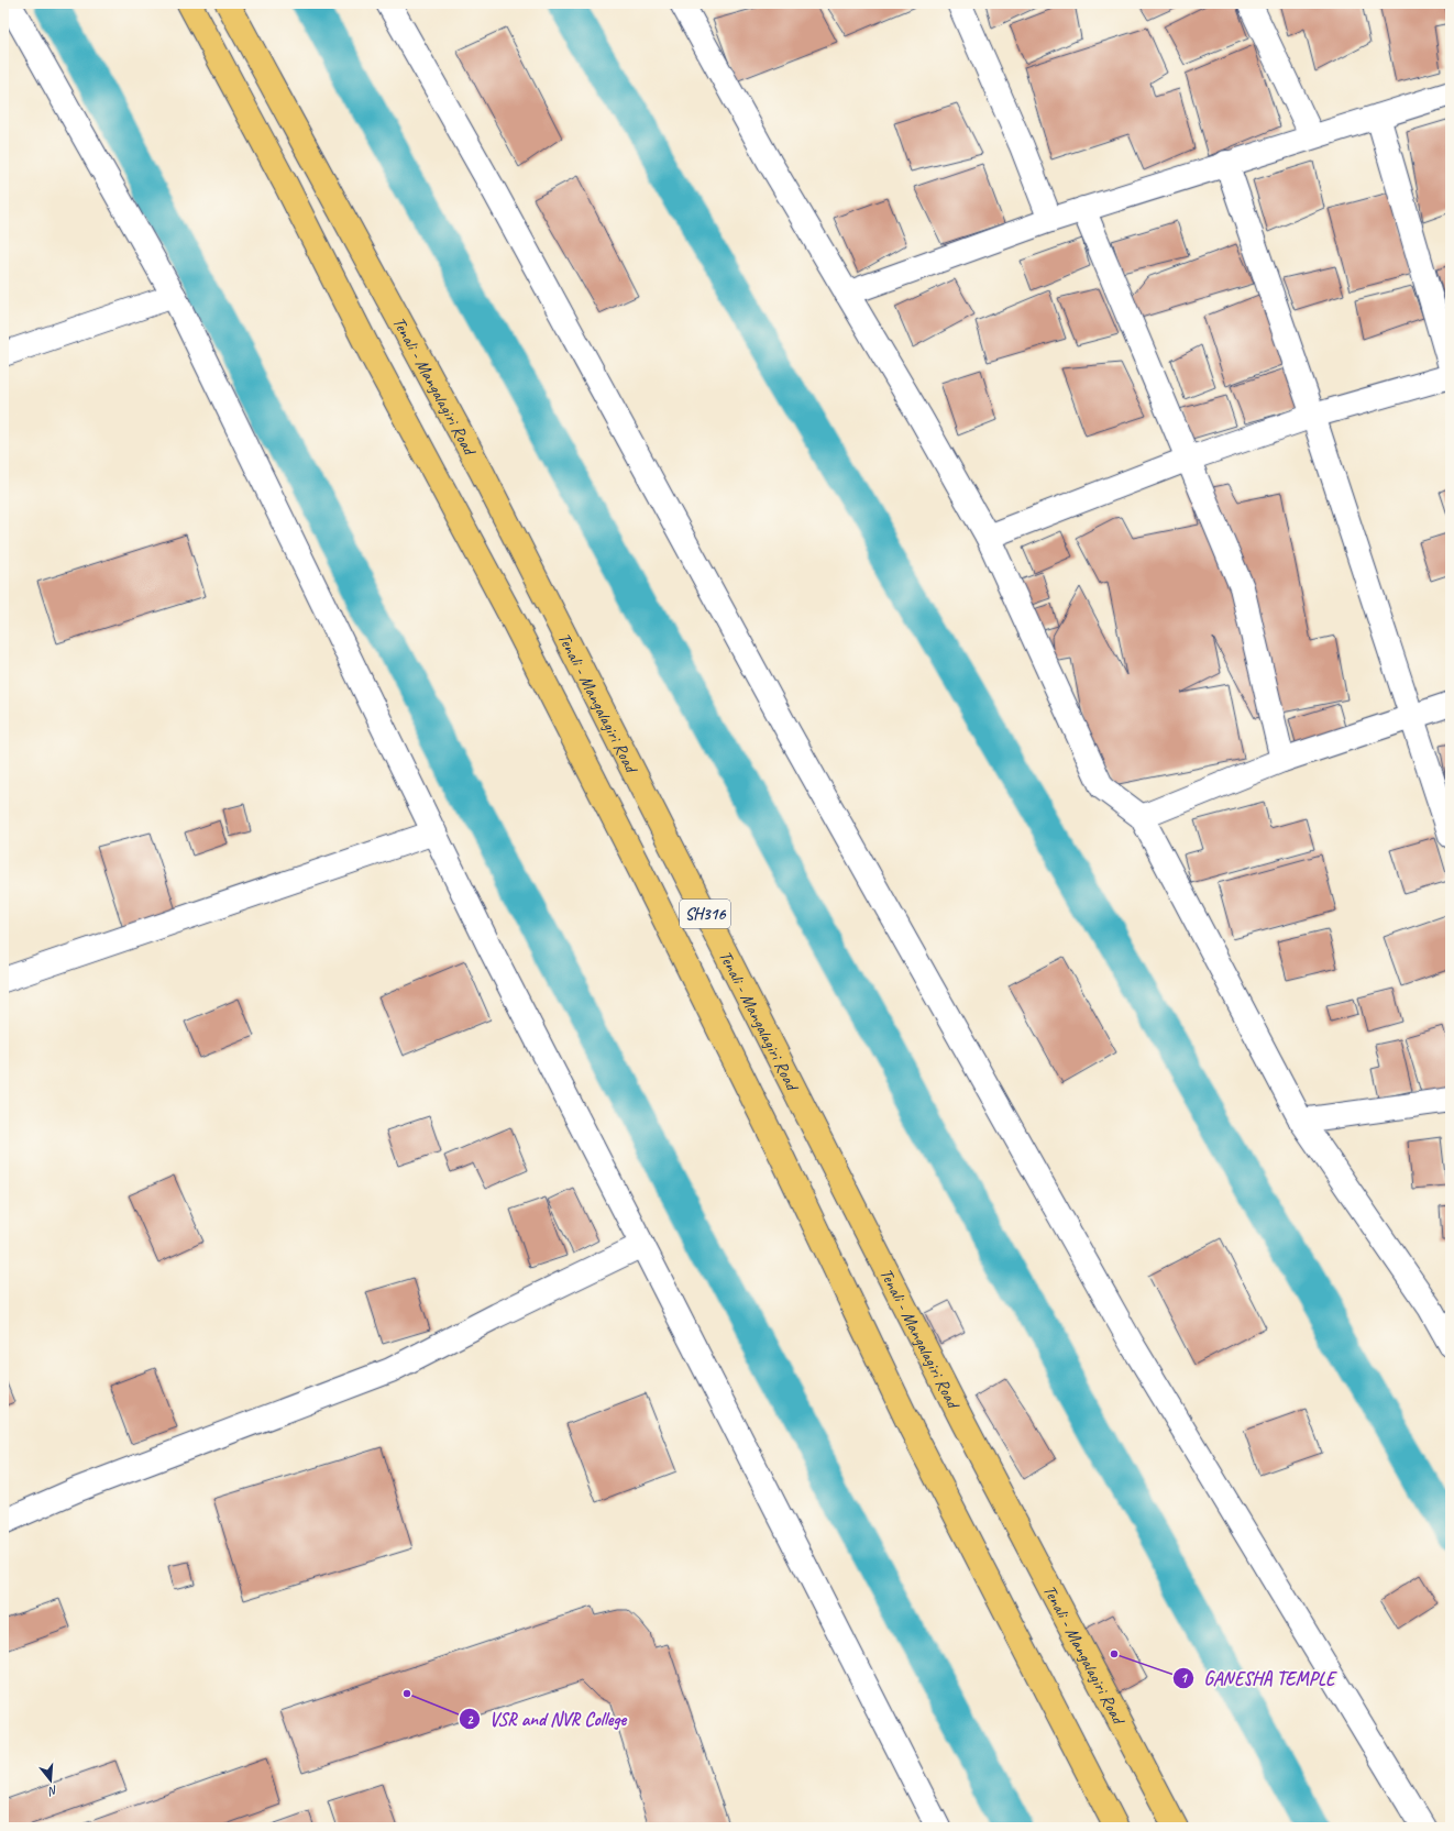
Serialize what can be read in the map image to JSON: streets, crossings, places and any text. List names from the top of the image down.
{
  "streets": {
    "main road": ["Tenali - Mangalagiri Road", "SH316"]
  },
  "places": ["GANESHA TEMPLE", "VSR and NVR College"],
  "north": "bottom"
}
